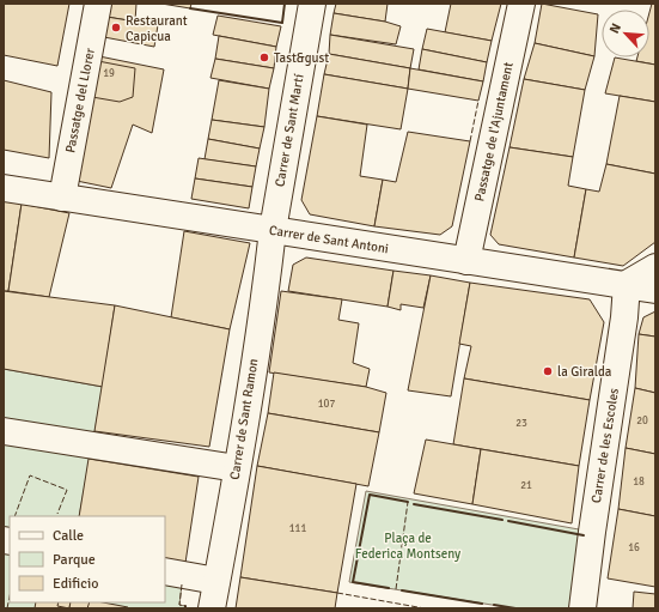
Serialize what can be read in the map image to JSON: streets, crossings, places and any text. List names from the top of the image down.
{
  "streets": {
    "street": [
      "Passatge del Llorer",
      "Carrer de Sant Martí",
      "Passatge de l'Ajuntament",
      "Carrer de Sant Antoni",
      "Carrer de Sant Ramon",
      "Carrer de les Escoles"
    ]
  },
  "crossings": [
    ["Passatge del Llorer", "Carrer de Sant Antoni"],
    ["Carrer de Sant Martí", "Carrer de Sant Antoni"],
    ["Carrer de Sant Martí", "Carrer de Sant Ramon"],
    ["Passatge de l'Ajuntament", "Carrer de Sant Antoni"],
    ["Carrer de Sant Antoni", "Carrer de Sant Ramon"],
    ["Carrer de Sant Antoni", "Carrer de les Escoles"]
  ],
  "parks": ["Plaça de Federica Montseny"],
  "places": ["Restaurant Capicua", "Tast&gust", "la Giralda"],
  "house_numbers": [
    "19",
    "107",
    "20",
    "23",
    "18",
    "21",
    "111",
    "16"
  ],
  "legend": ["Calle", "Parque", "Edificio"],
  "north": "top left"
}
